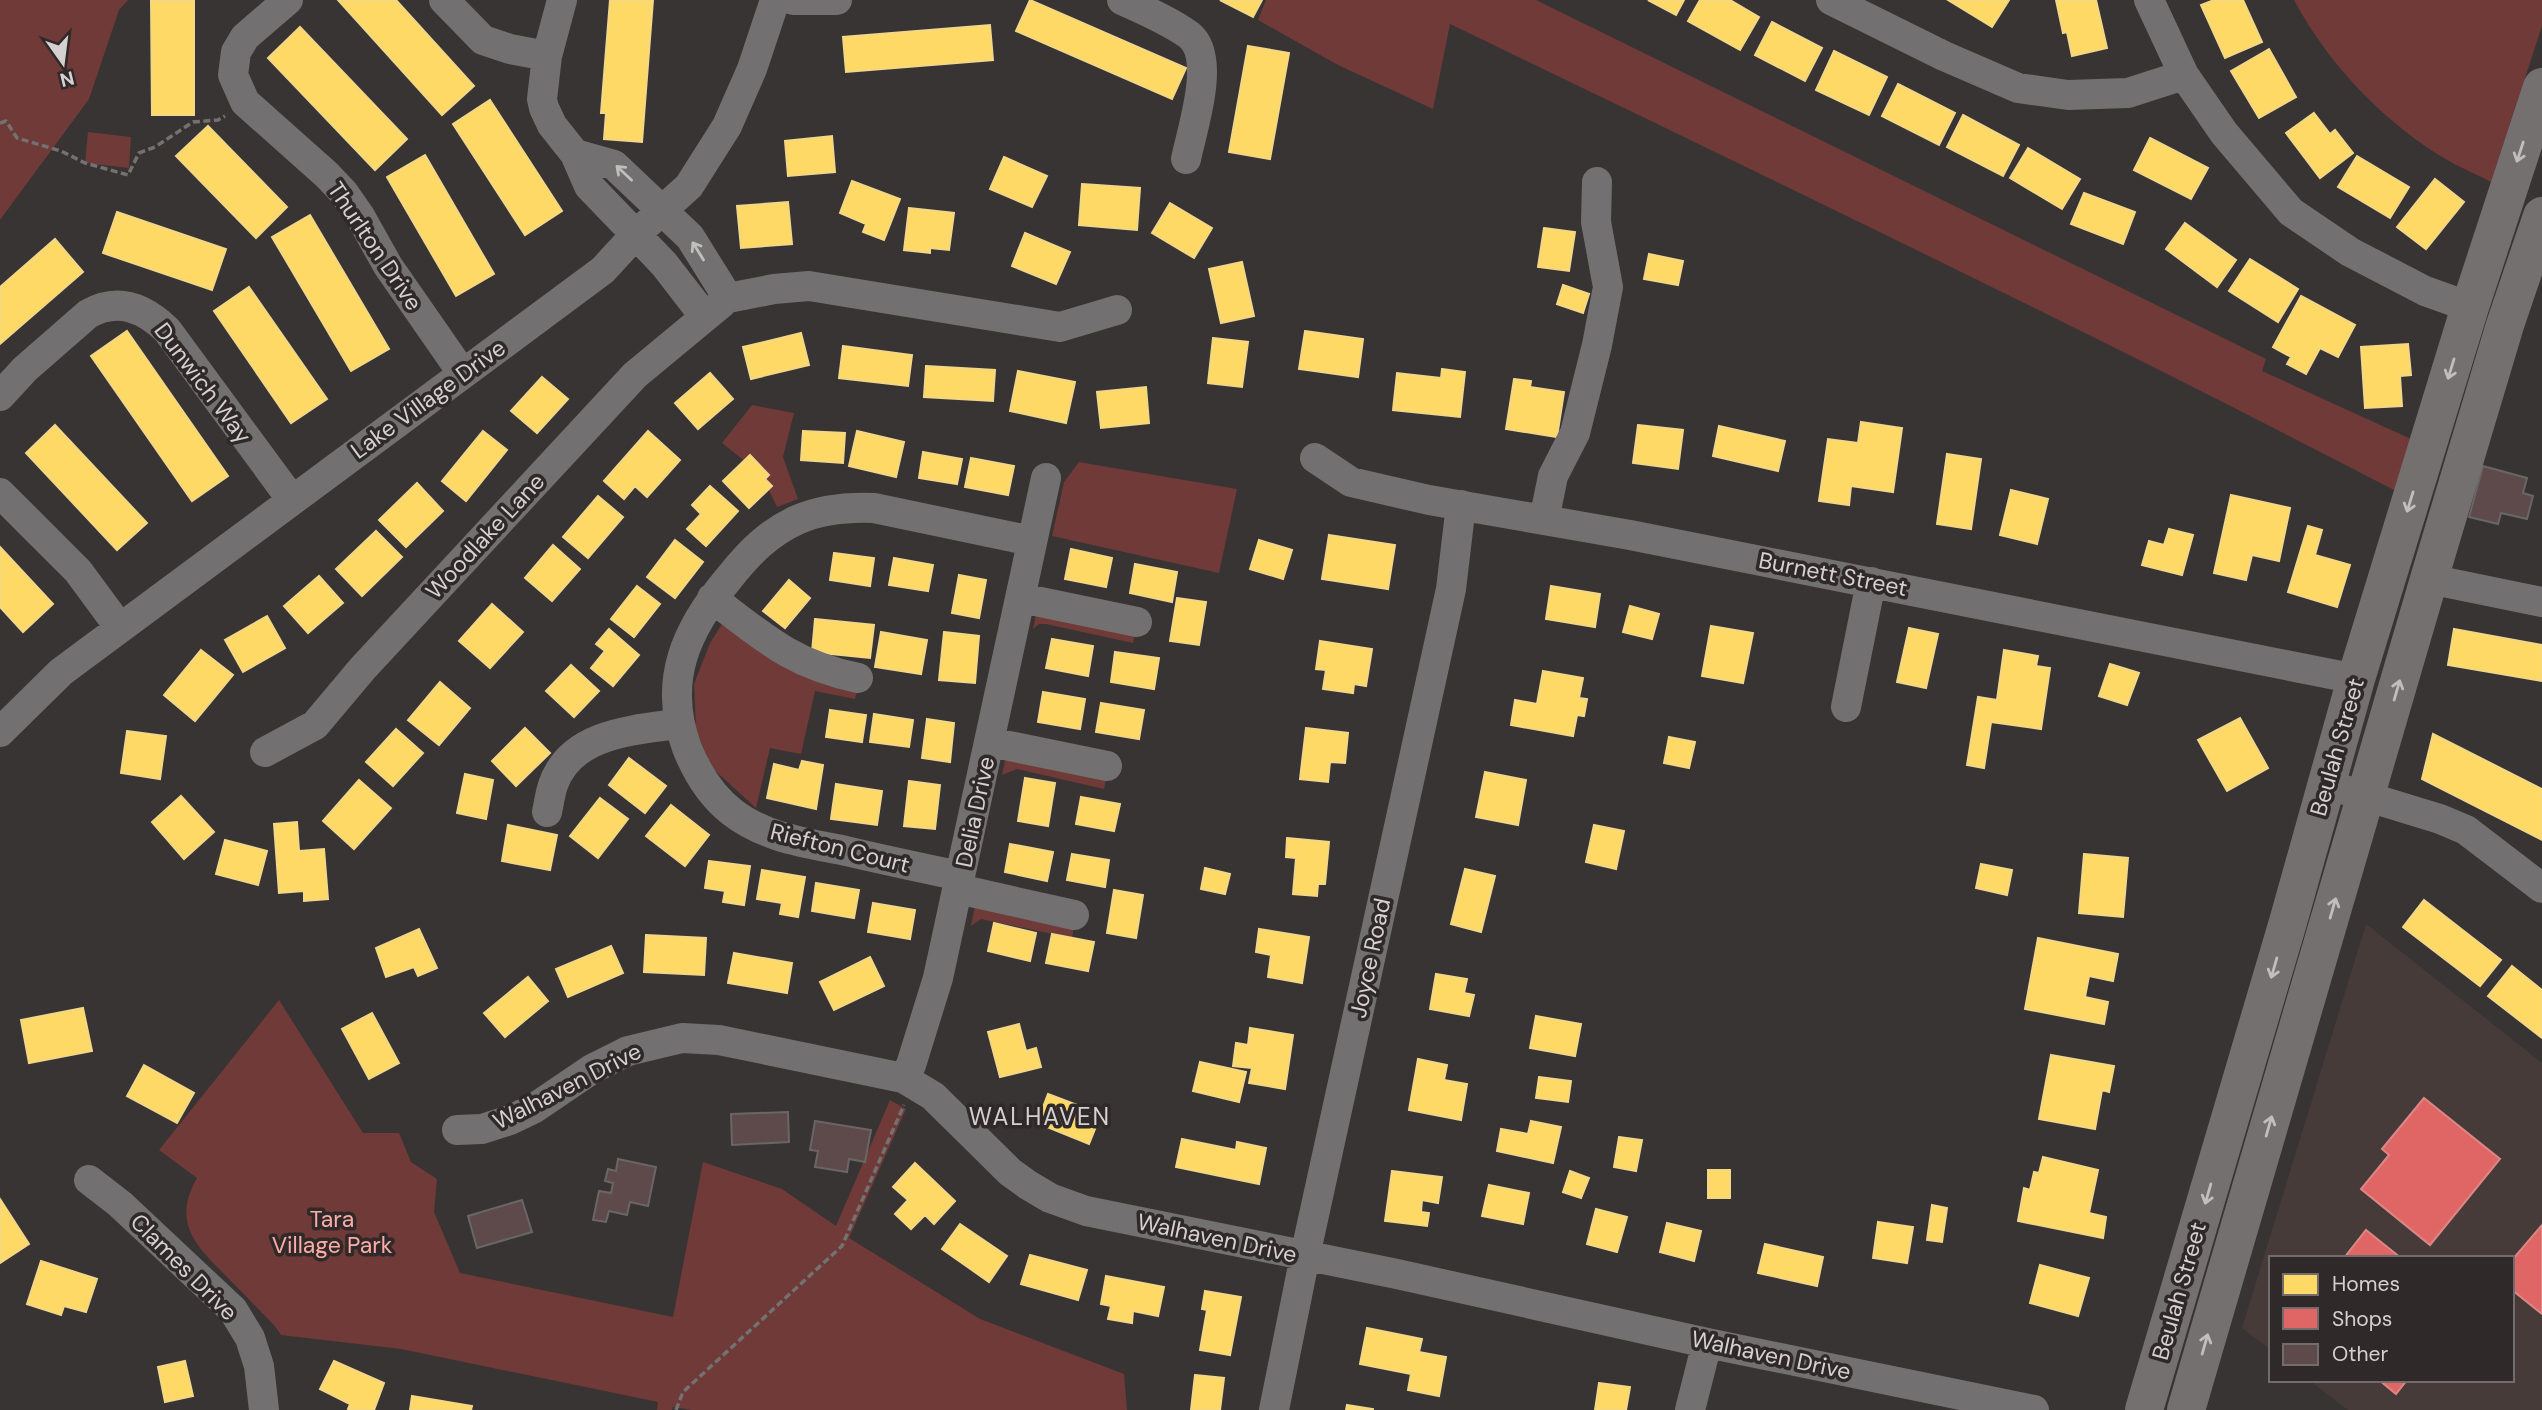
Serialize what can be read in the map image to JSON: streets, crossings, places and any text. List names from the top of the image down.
{
  "streets": {
    "main road": ["Beulah Street"],
    "street": [
      "Thurlton Drive",
      "Dunwich Way",
      "Lake Village Drive",
      "Woodlake Lane",
      "Burnett Street",
      "Delia Drive",
      "Riefton Court",
      "Joyce Road",
      "Walhaven Drive",
      "Clames Drive"
    ]
  },
  "crossings": [
    ["Thurlton Drive", "Lake Village Drive"],
    ["Dunwich Way", "Lake Village Drive"],
    ["Burnett Street", "Beulah Street"],
    ["Burnett Street", "Joyce Road"],
    ["Delia Drive", "Riefton Court"],
    ["Delia Drive", "Walhaven Drive"],
    ["Joyce Road", "Walhaven Drive"]
  ],
  "districts": ["WALHAVEN"],
  "parks": ["Tara Village Park"],
  "legend": ["Homes", "Shops", "Other"],
  "north": "bottom"
}
